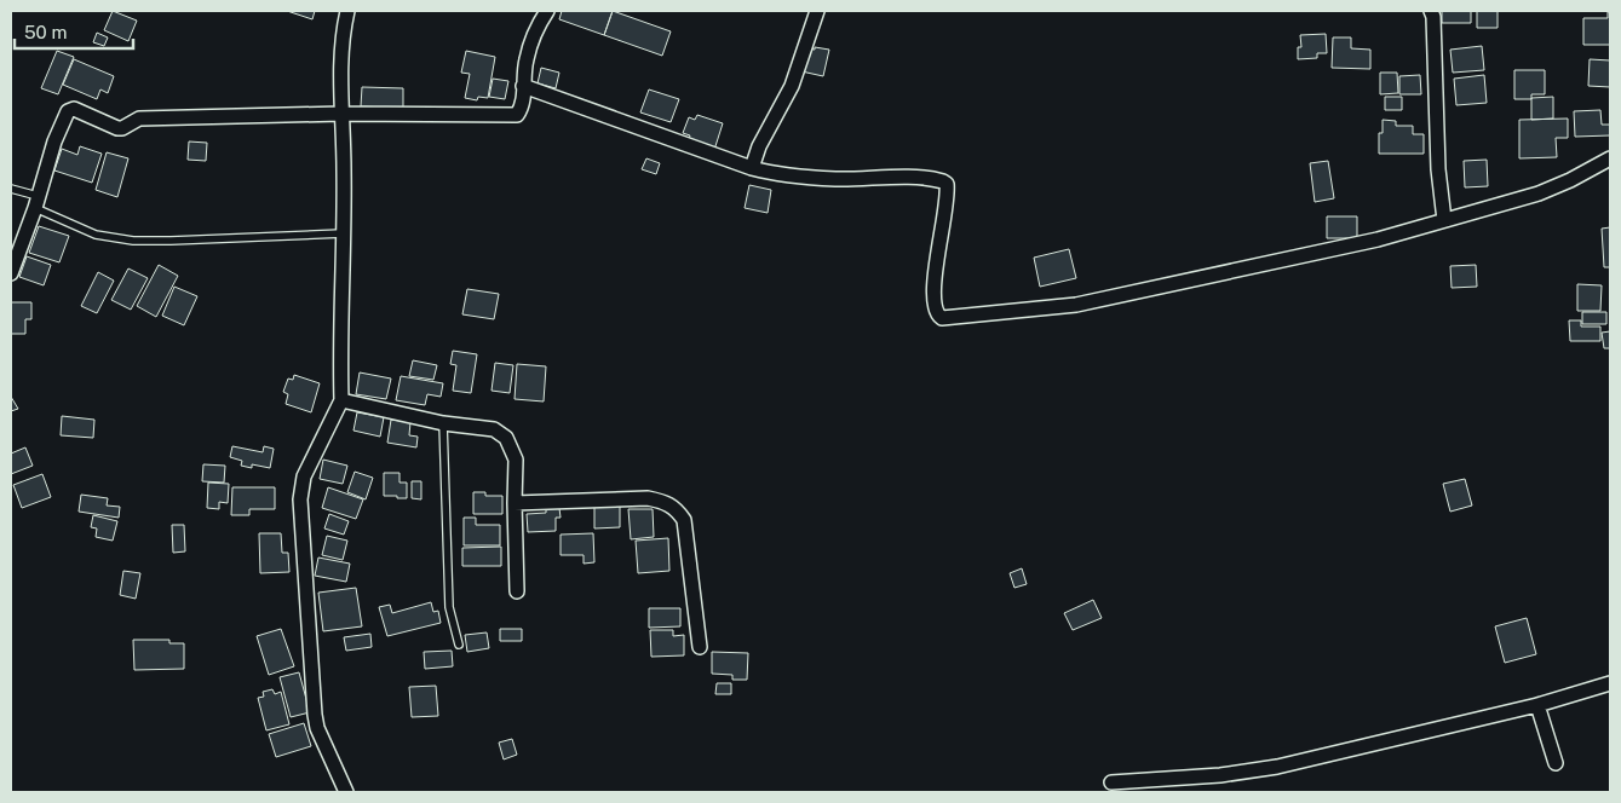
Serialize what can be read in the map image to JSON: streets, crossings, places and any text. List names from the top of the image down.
{
  "scale_bar": "50 m"
}
